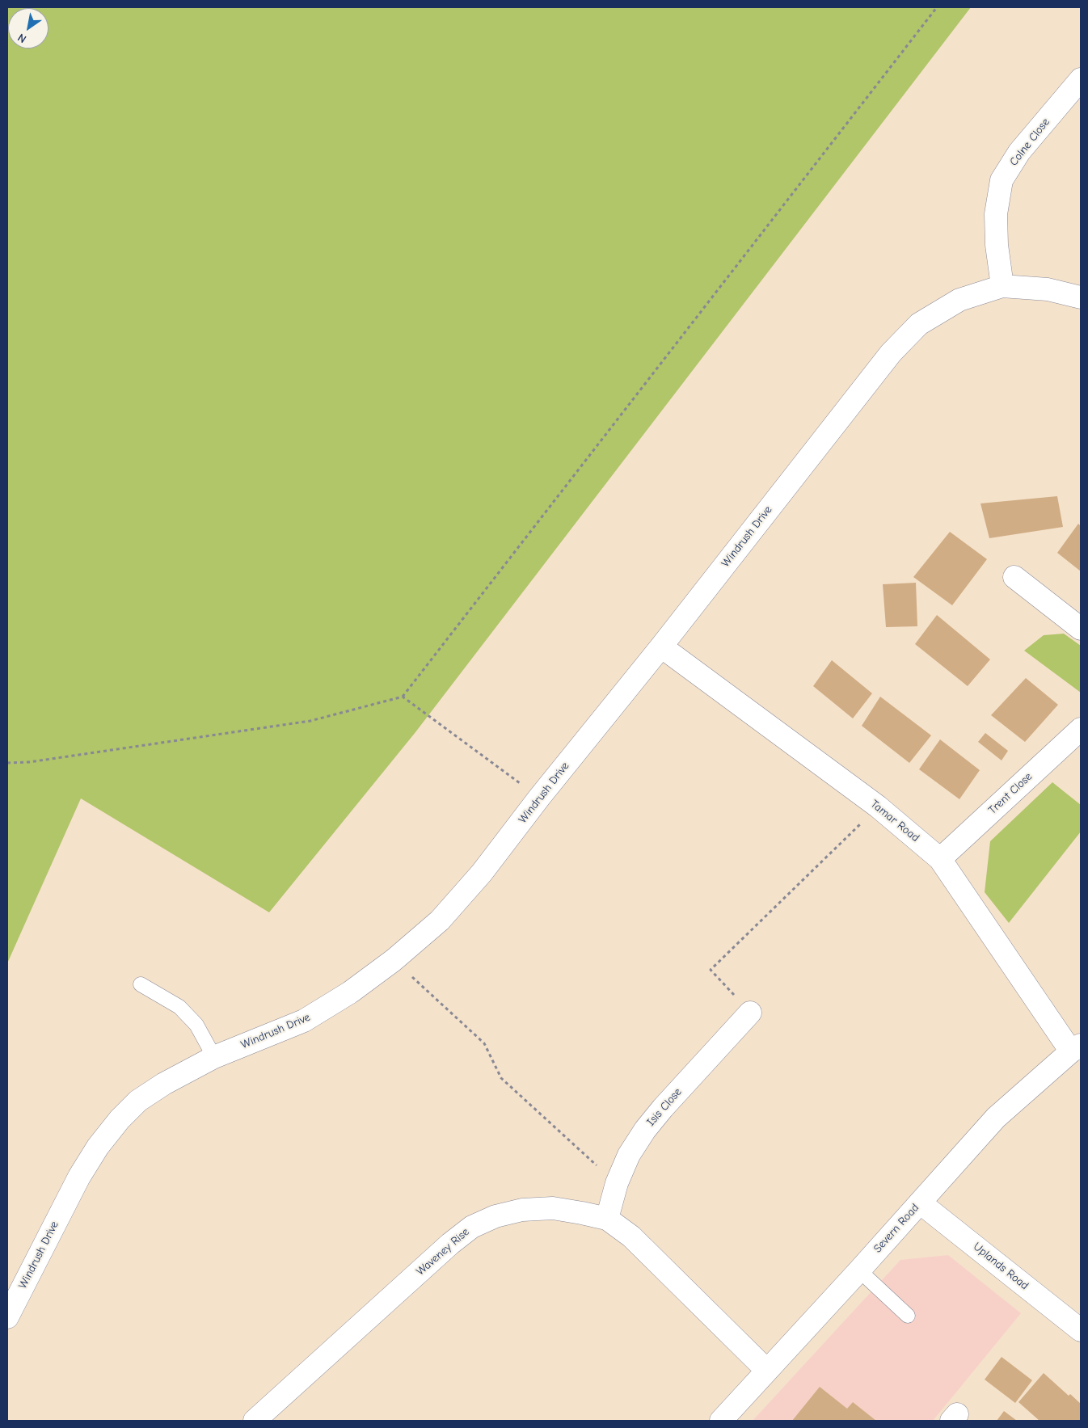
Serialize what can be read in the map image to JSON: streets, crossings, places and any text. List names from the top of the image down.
{
  "streets": {
    "street": [
      "Colne Close",
      "Windrush Drive",
      "Trent Close",
      "Tamar Road",
      "Isis Close",
      "Severn Road",
      "Waveney Rise",
      "Uplands Road"
    ]
  },
  "crossings": [
    ["Colne Close", "Windrush Drive"],
    ["Windrush Drive", "Tamar Road"],
    ["Trent Close", "Tamar Road"],
    ["Tamar Road", "Severn Road"],
    ["Isis Close", "Waveney Rise"],
    ["Severn Road", "Waveney Rise"],
    ["Severn Road", "Uplands Road"]
  ],
  "north": "bottom left"
}
